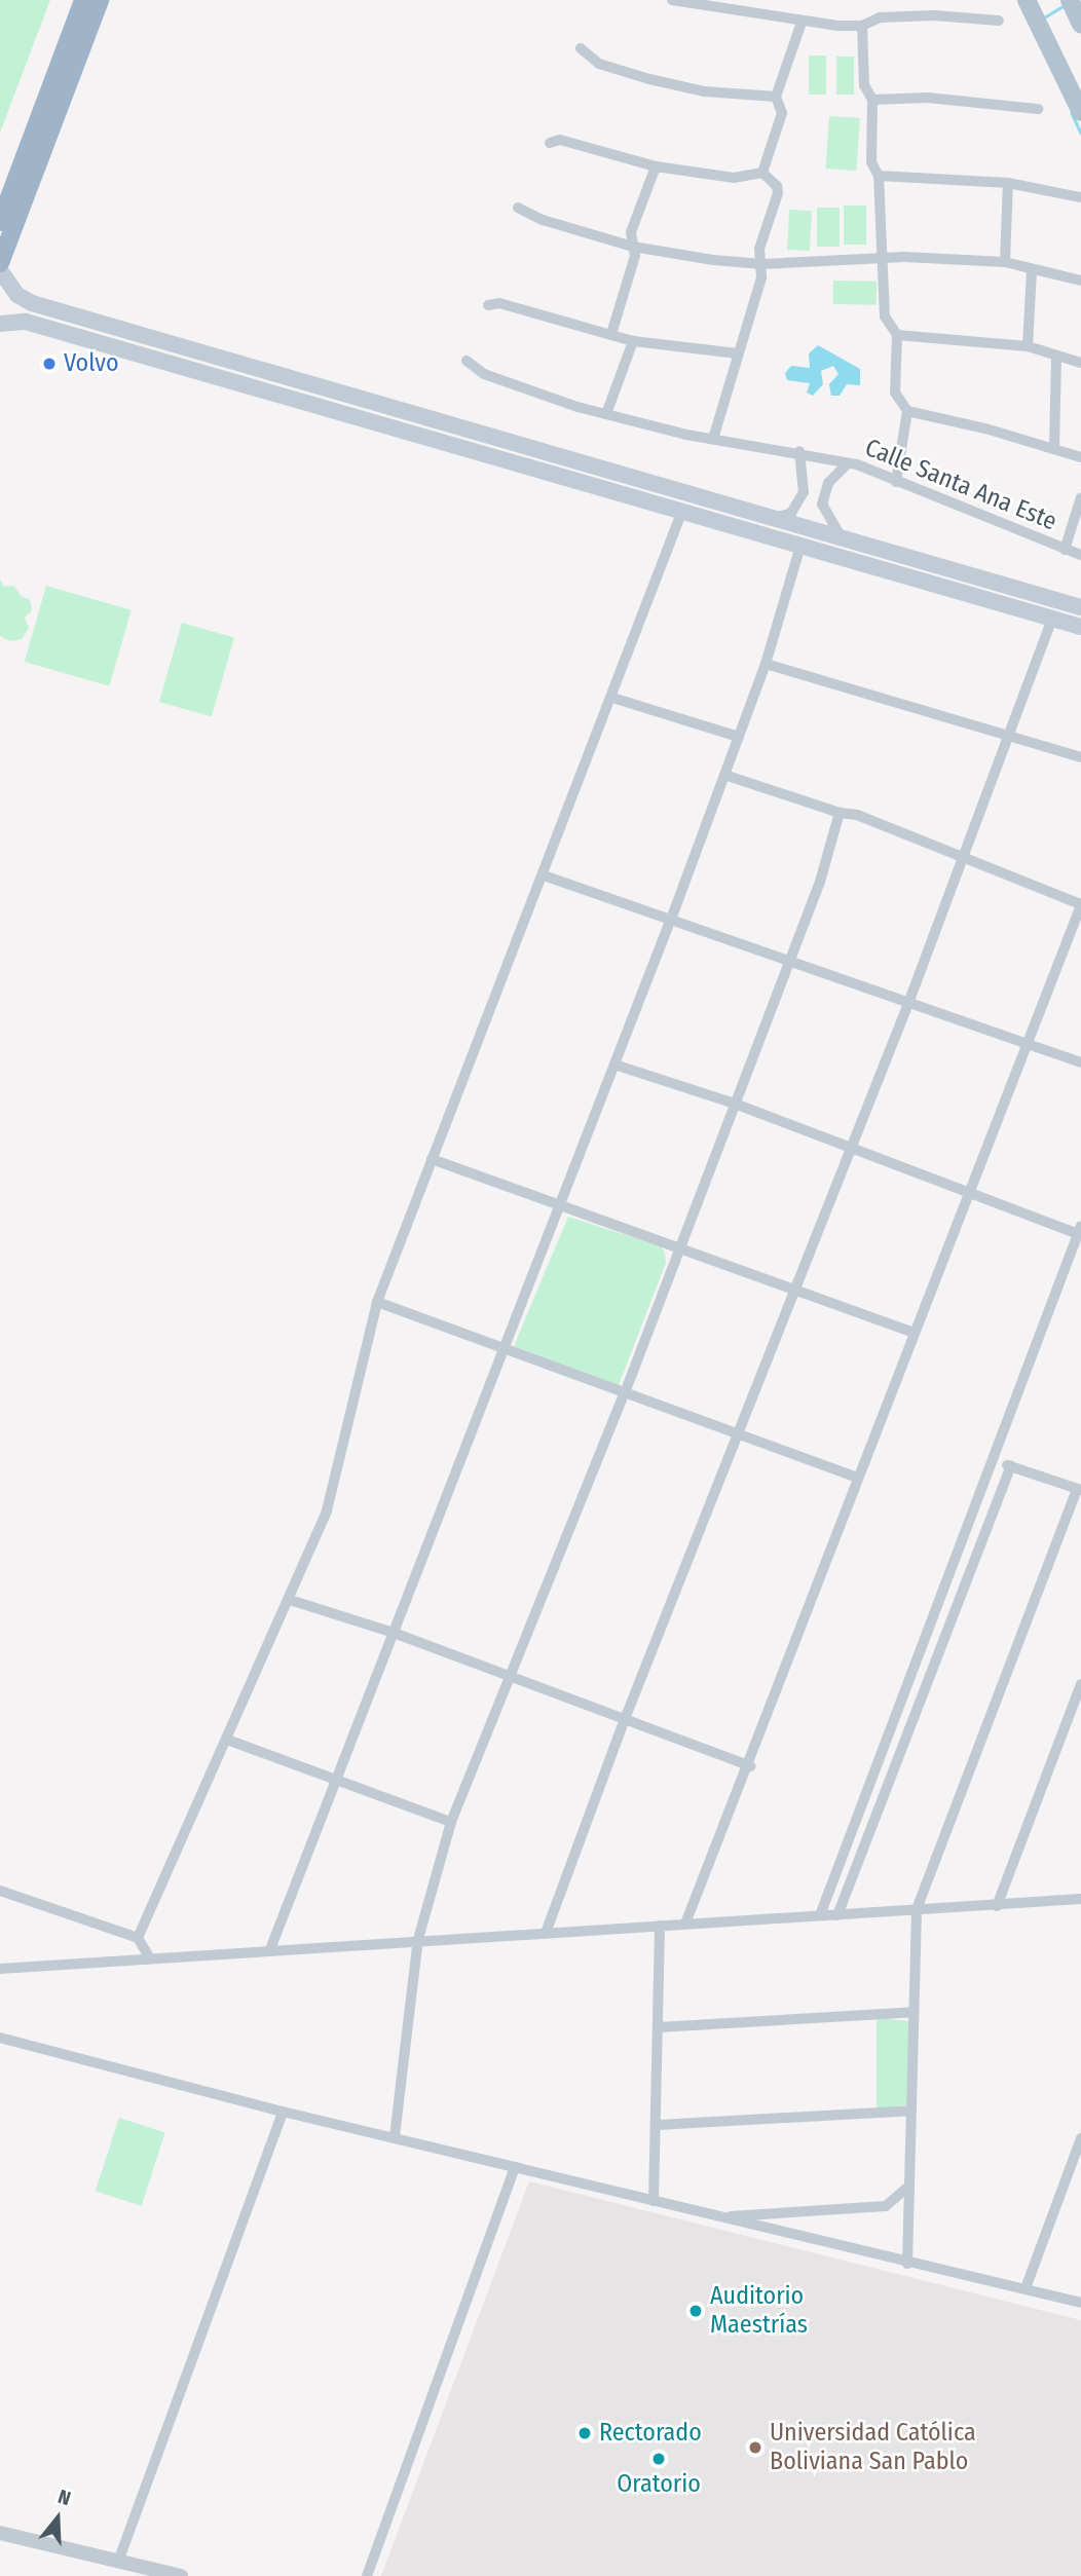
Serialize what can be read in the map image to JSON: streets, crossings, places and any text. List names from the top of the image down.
{
  "streets": {
    "street": ["Calle Santa Ana Este"]
  },
  "places": [
    "Volvo",
    "Auditorio Maestrías",
    "Rectorado",
    "Universidad Católica Boliviana San Pablo",
    "Oratorio"
  ],
  "north": "top"
}
